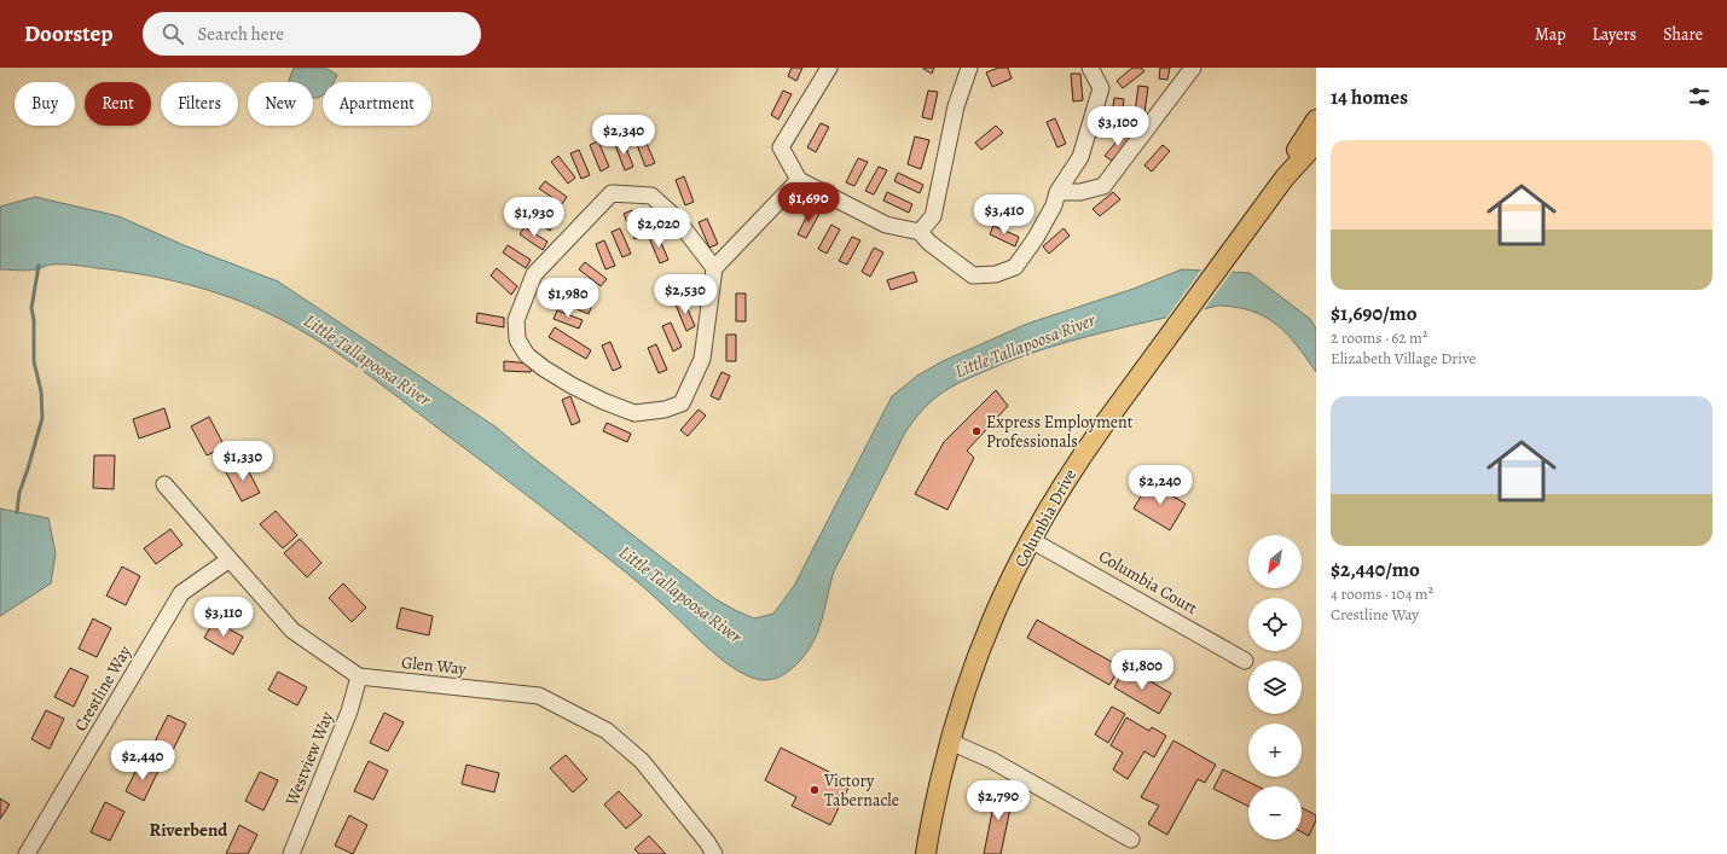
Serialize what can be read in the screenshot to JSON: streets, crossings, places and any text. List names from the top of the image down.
{
  "streets": {
    "main road": ["Columbia Drive"],
    "street": [
      "Columbia Court",
      "Glen Way",
      "Crestline Way",
      "Westview Way"
    ]
  },
  "crossings": [
    ["Columbia Drive", "Columbia Court"],
    ["Glen Way", "Crestline Way"],
    ["Glen Way", "Westview Way"]
  ],
  "districts": ["Riverbend"],
  "water": ["Little Tallapoosa River"],
  "places": ["Express Employment Professionals", "Victory Tabernacle"],
  "north": "bottom left",
  "page": {
    "header": "Doorstep",
    "search": "Search here",
    "nav": ["Map", "Layers", "Share"],
    "heading": "14 homes",
    "chip": [
      "Buy",
      "Rent",
      "Filters",
      "New",
      "Apartment"
    ],
    "price": [
      "$3,100",
      "$2,340",
      "$1,690",
      "$3,410",
      "$1,930",
      "$2,020",
      "$2,530",
      "$1,980",
      "$1,330",
      "$2,240",
      "$3,110",
      "$1,800",
      "$2,440",
      "$2,790"
    ],
    "list": [
      {
        "name": "$1,690/mo",
        "note": "2 rooms · 62 m² · Elizabeth Village Drive"
      },
      {
        "name": "$2,440/mo",
        "note": "4 rooms · 104 m² · Crestline Way"
      }
    ],
    "map_buttons": ["+", "−"]
  }
}
